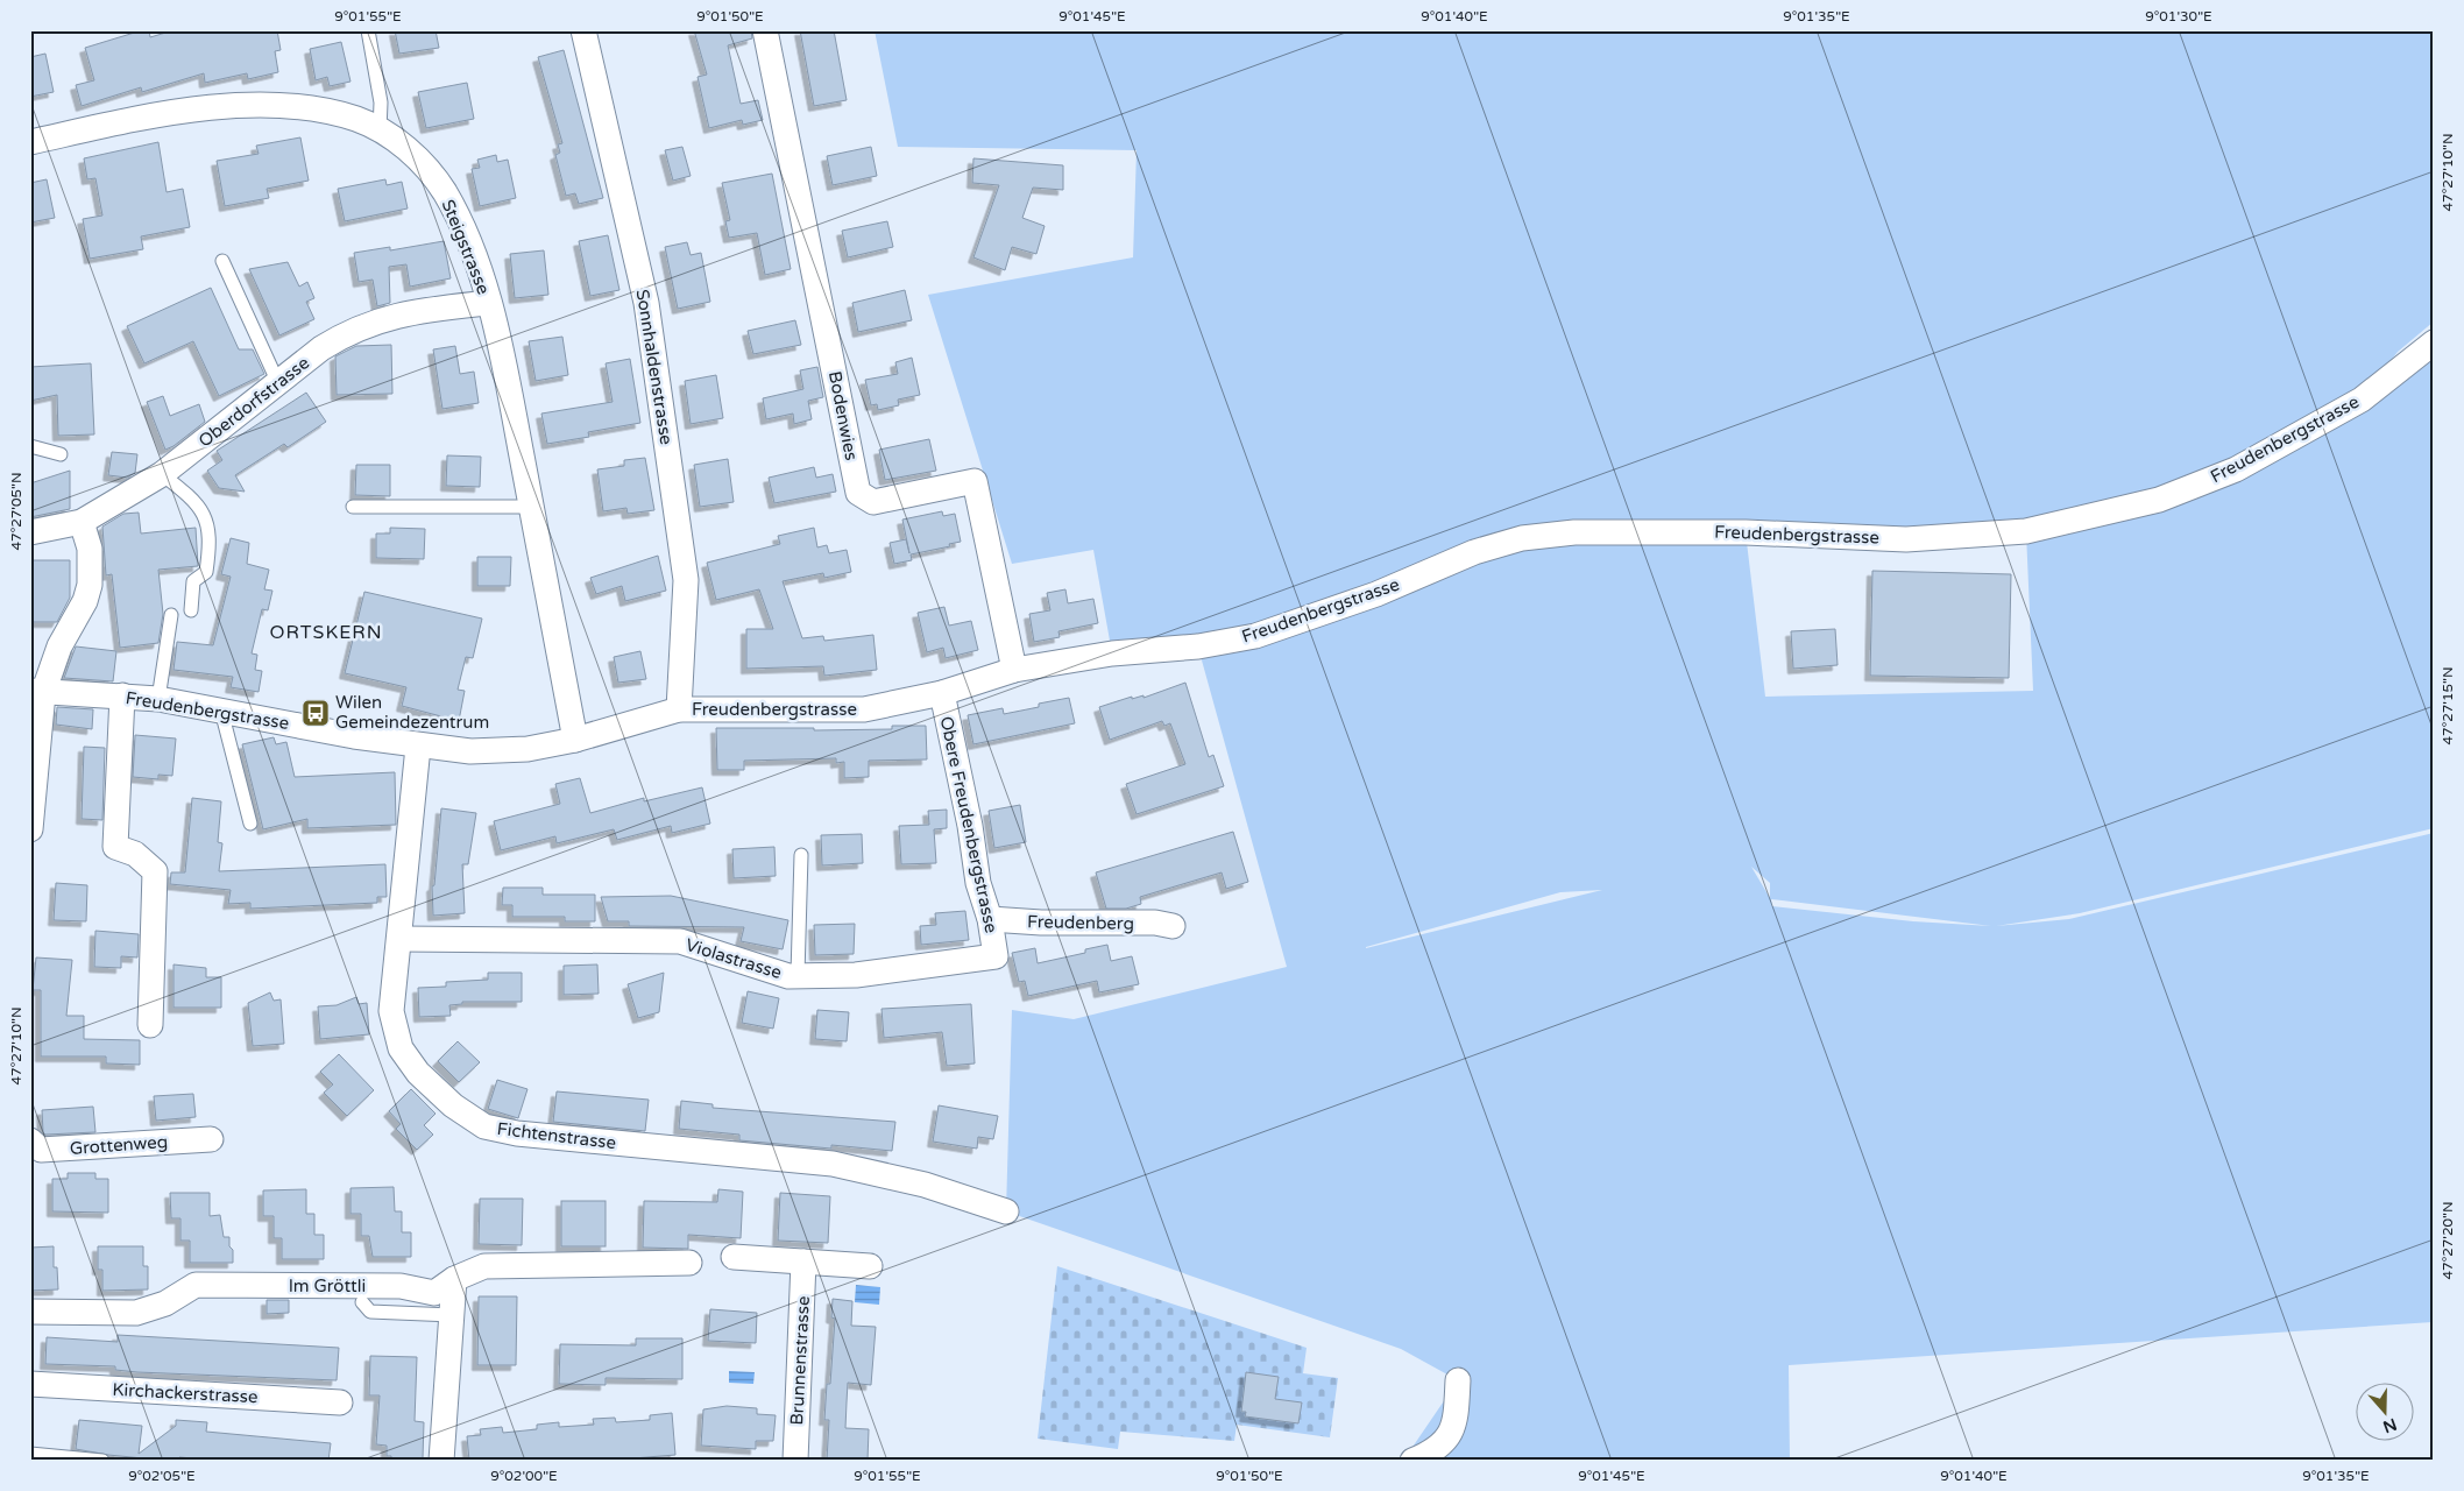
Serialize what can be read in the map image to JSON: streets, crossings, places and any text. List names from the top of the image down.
{
  "streets": {
    "street": [
      "Steigstrasse",
      "Sonnhaldenstrasse",
      "Oberdorfstrasse",
      "Bodenwies",
      "Freudenbergstrasse",
      "Obere Freudenbergstrasse",
      "Freudenberg",
      "Violastrasse",
      "Fichtenstrasse",
      "Grottenweg",
      "Im Gröttli",
      "Brunnenstrasse",
      "Kirchackerstrasse"
    ]
  },
  "crossings": [
    ["Steigstrasse", "Oberdorfstrasse"],
    ["Steigstrasse", "Freudenbergstrasse"],
    ["Sonnhaldenstrasse", "Freudenbergstrasse"],
    ["Bodenwies", "Freudenbergstrasse"],
    ["Freudenbergstrasse", "Obere Freudenbergstrasse"],
    ["Freudenbergstrasse", "Fichtenstrasse"],
    ["Obere Freudenbergstrasse", "Freudenberg"],
    ["Obere Freudenbergstrasse", "Violastrasse"],
    ["Violastrasse", "Fichtenstrasse"]
  ],
  "districts": ["ORTSKERN"],
  "places": {
    "bus stop": ["Wilen Gemeindezentrum"]
  },
  "north": "bottom",
  "coordinates": [
    "9°01'55\"E",
    "9°01'50\"E",
    "9°01'45\"E",
    "9°01'40\"E",
    "9°01'35\"E",
    "9°01'30\"E",
    "47°27'10\"N",
    "47°27'05\"N",
    "47°27'15\"N",
    "47°27'20\"N",
    "9°02'05\"E",
    "9°02'00\"E"
  ]
}
